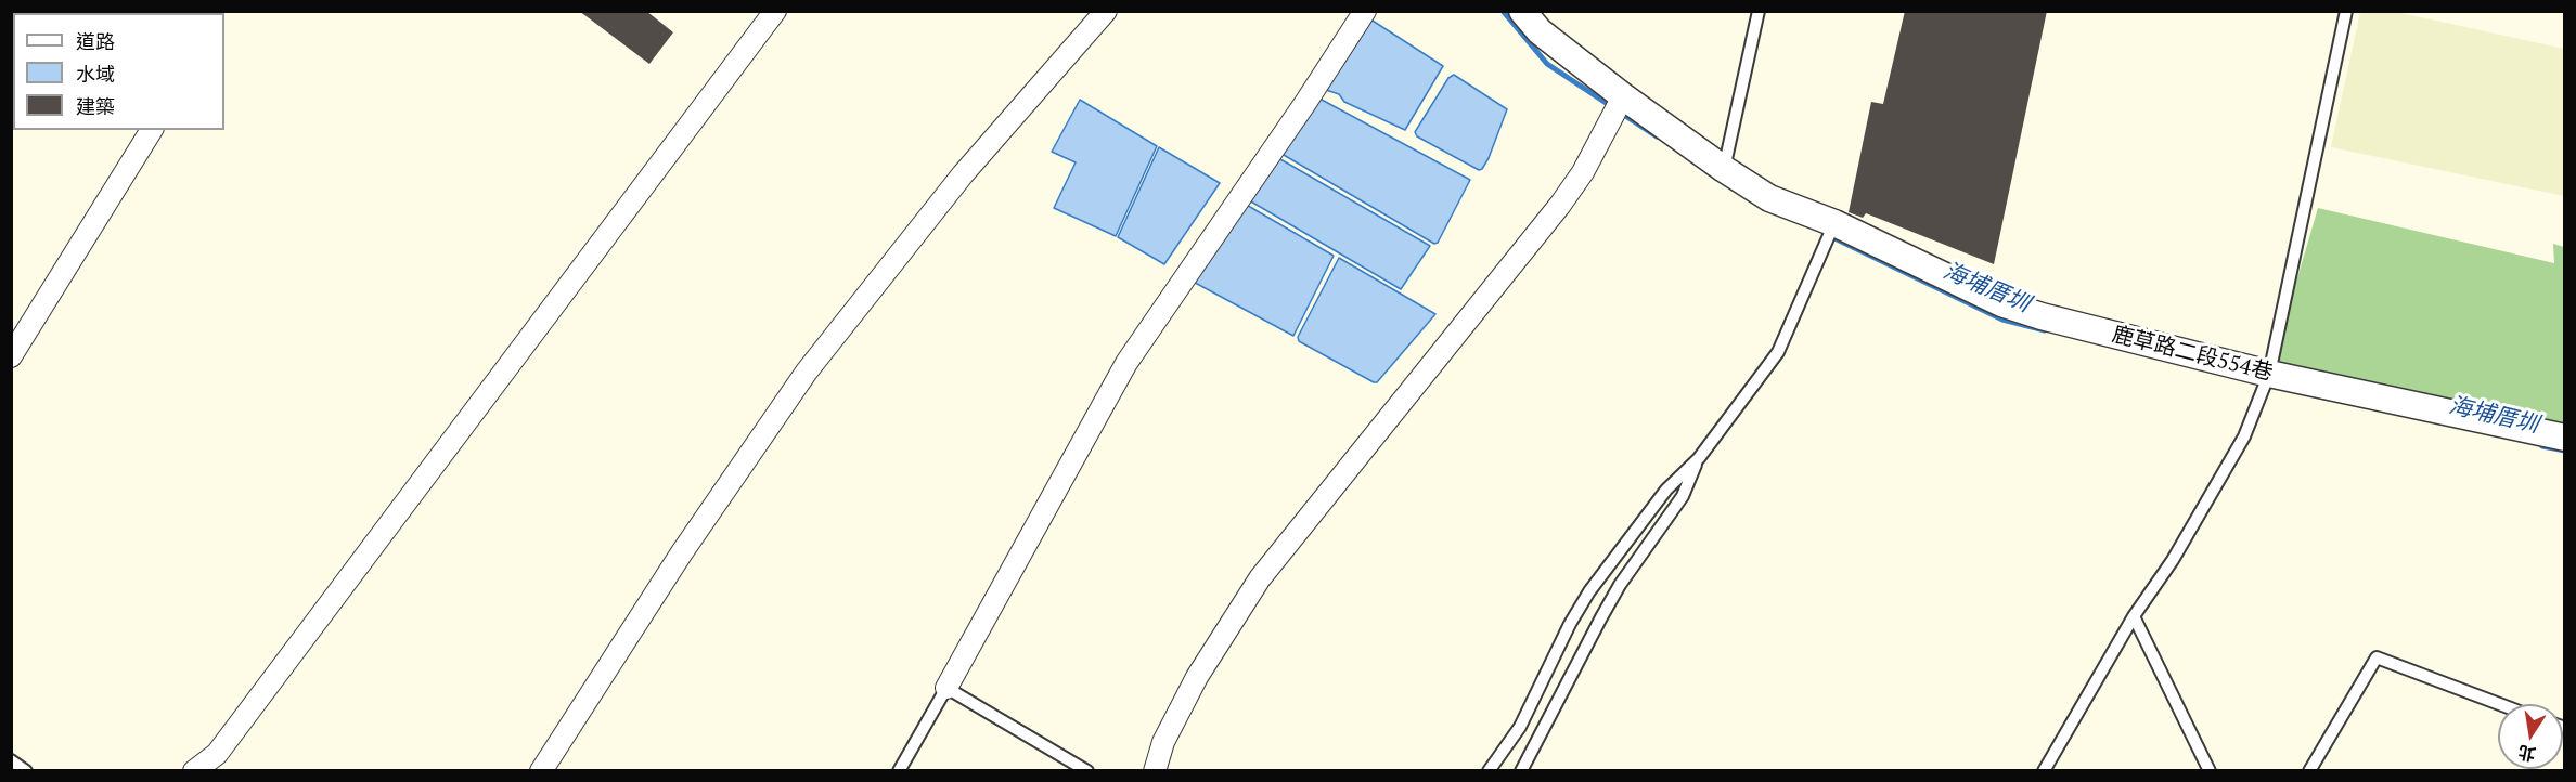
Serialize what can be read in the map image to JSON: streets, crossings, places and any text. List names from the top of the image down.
{
  "streets": {
    "street": ["鹿草路二段554巷"]
  },
  "water": ["海埔厝圳"],
  "legend": ["道路", "水域", "建築"],
  "north": "bottom"
}
